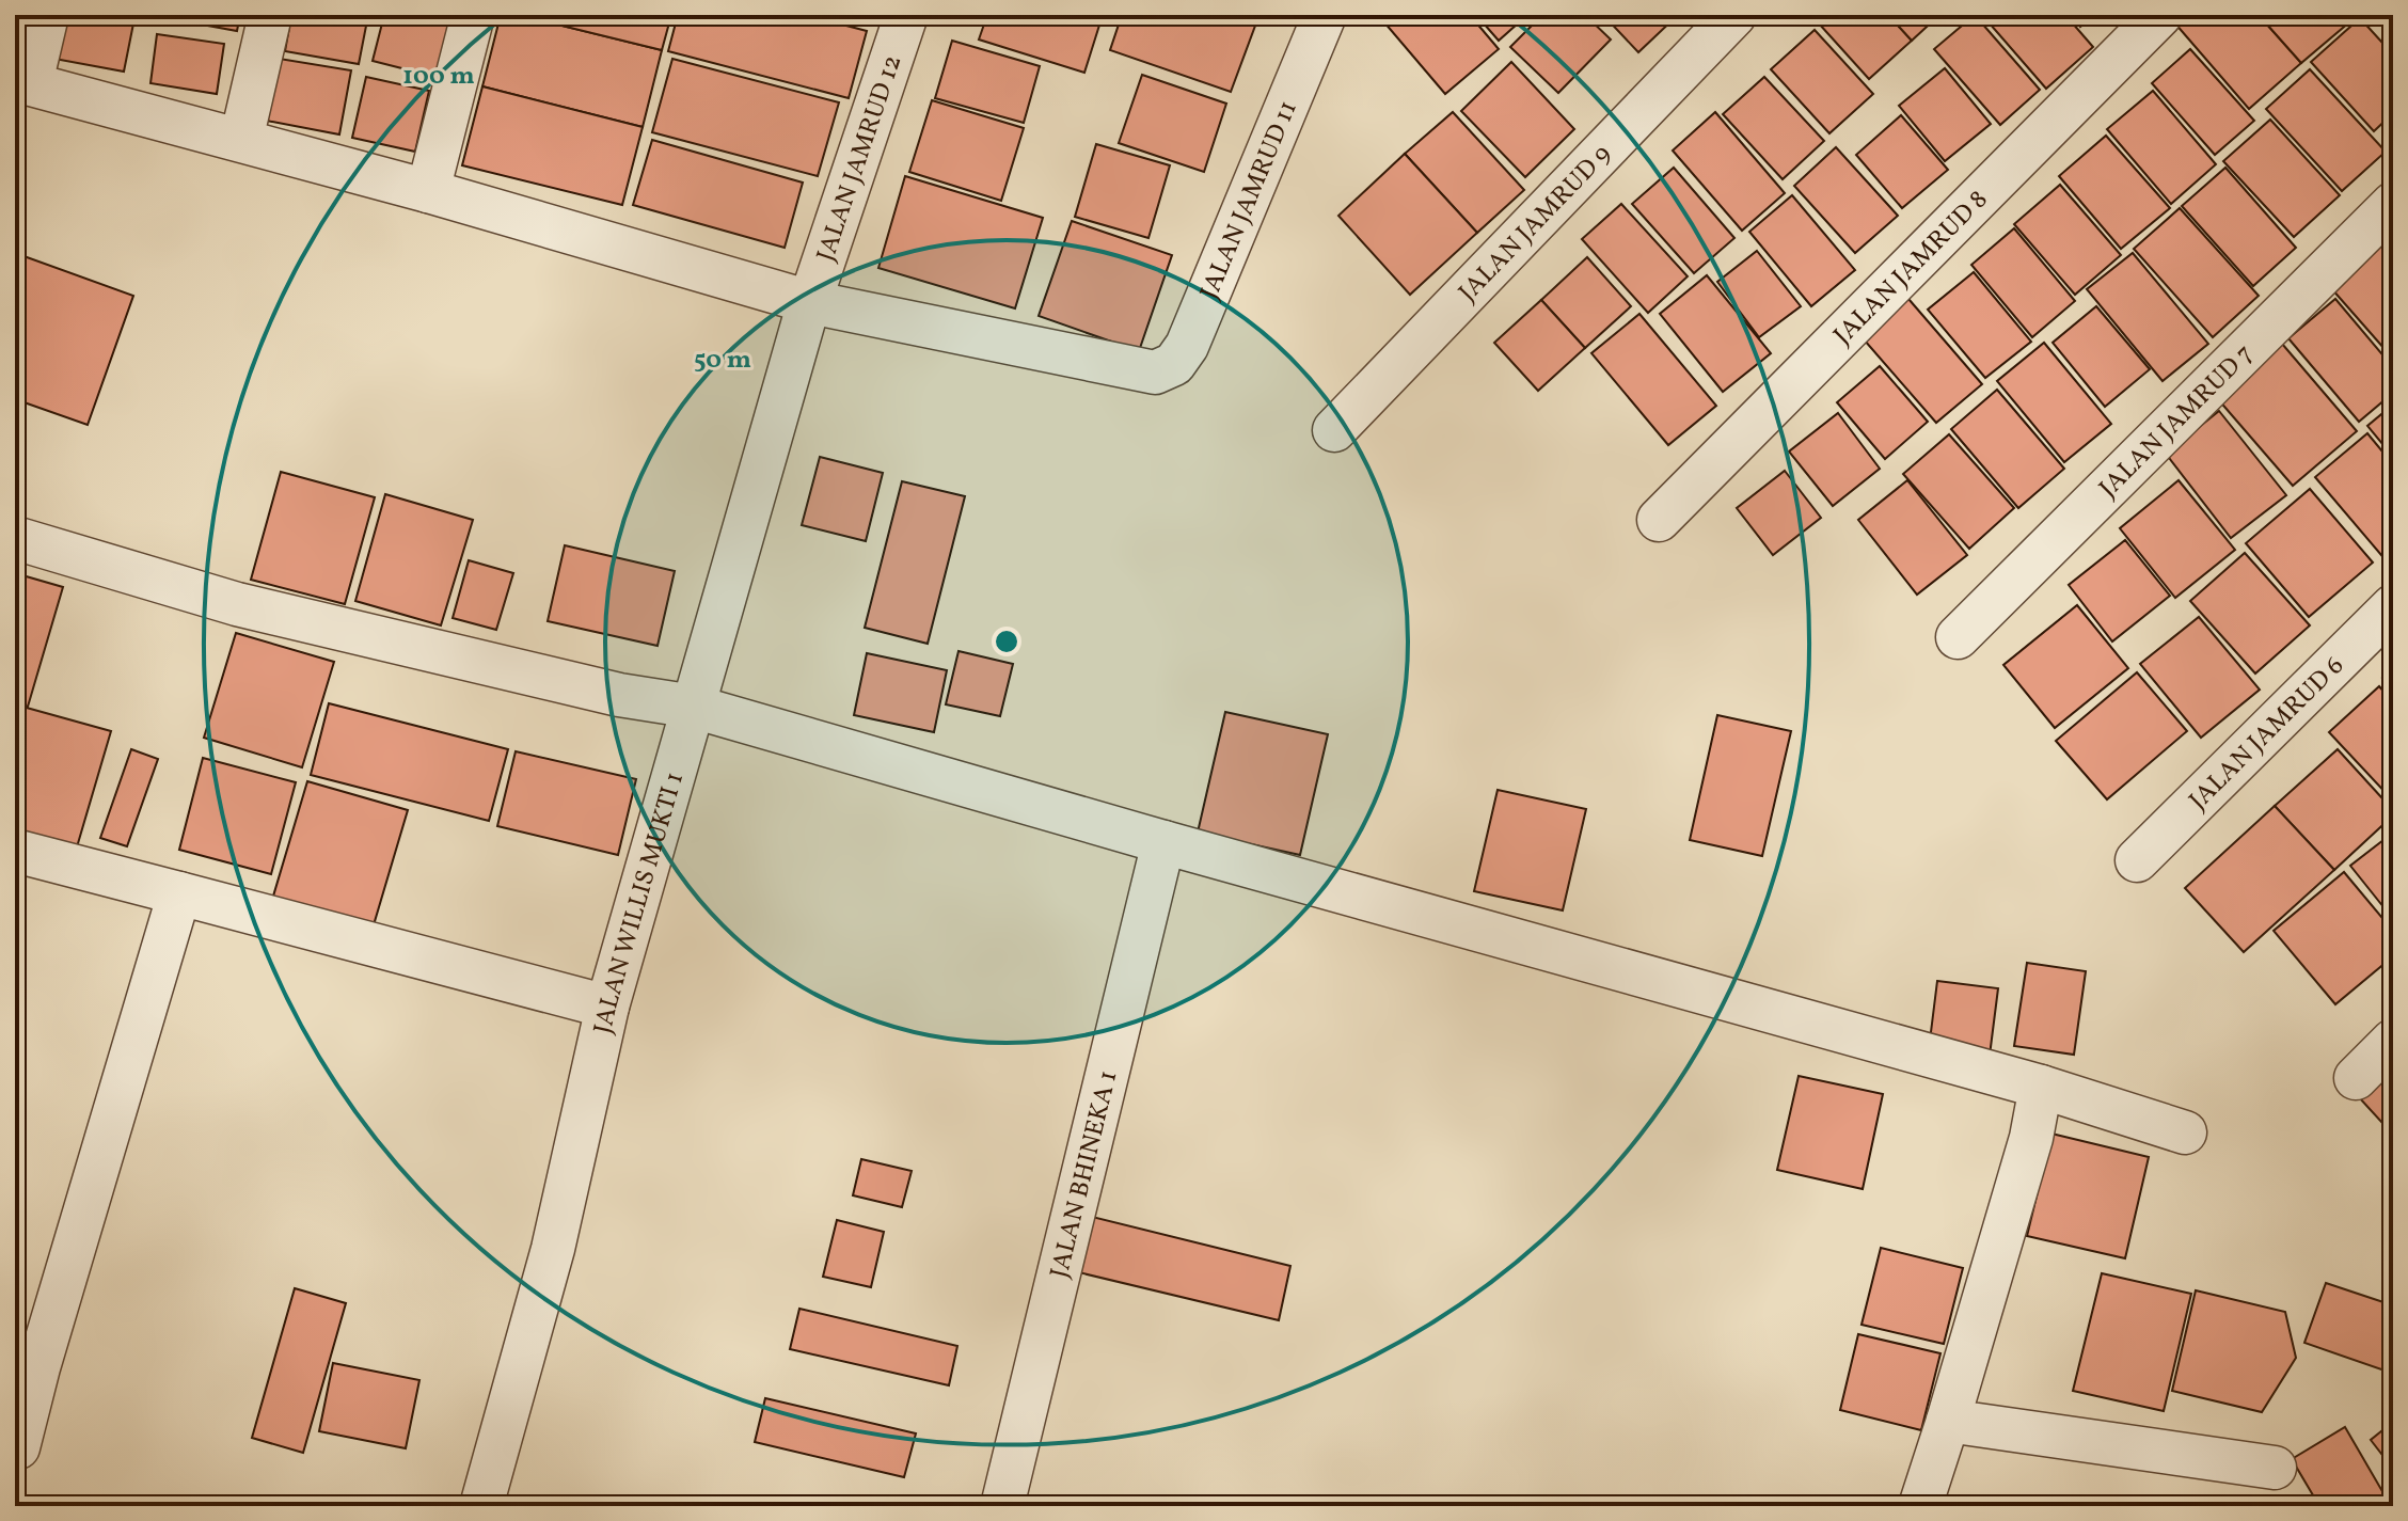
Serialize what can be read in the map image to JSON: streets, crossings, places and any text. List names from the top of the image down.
{
  "streets": {
    "street": [
      "JALAN JAMRUD 12",
      "JALAN JAMRUD 11",
      "JALAN JAMRUD 9",
      "JALAN JAMRUD 8",
      "JALAN JAMRUD 7",
      "JALAN JAMRUD 6",
      "JALAN WILLIS MUKTI 1",
      "JALAN BHINEKA 1"
    ]
  },
  "crossings": [
    ["JALAN JAMRUD 12", "JALAN JAMRUD 11"],
    ["JALAN JAMRUD 12", "JALAN WILLIS MUKTI 1"],
    ["JALAN JAMRUD 11", "JALAN WILLIS MUKTI 1"]
  ],
  "rings": ["100 m", "50 m"]
}
